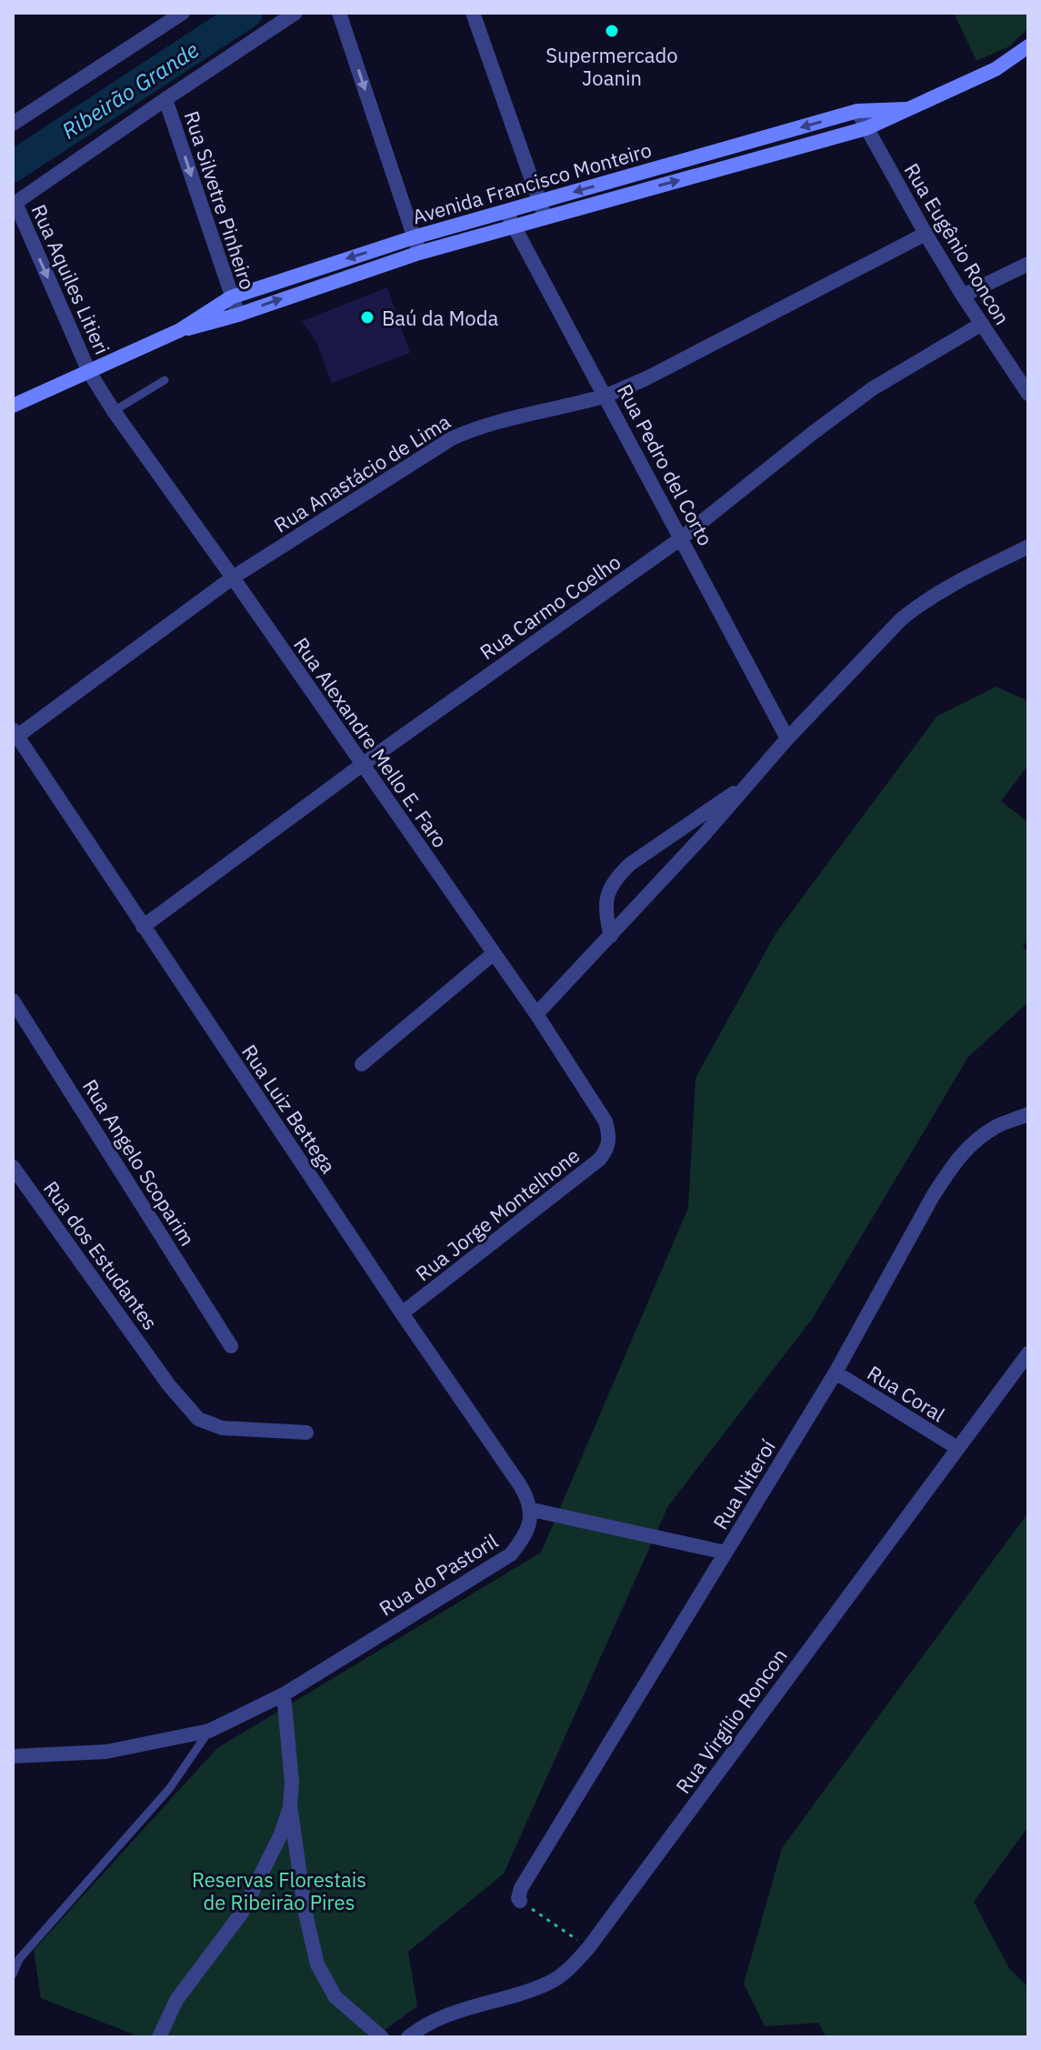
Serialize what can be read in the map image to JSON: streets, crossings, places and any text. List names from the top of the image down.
{
  "streets": {
    "main road": ["Avenida Francisco Monteiro"],
    "street": [
      "Rua Silvetre Pinheiro",
      "Rua Eugênio Roncon",
      "Rua Aquiles Litieri",
      "Rua Pedro del Corto",
      "Rua Anastácio de Lima",
      "Rua Carmo Coelho",
      "Rua Alexandre Mello E. Faro",
      "Rua Luiz Bettega",
      "Rua Angelo Scoparim",
      "Rua Jorge Montelhone",
      "Rua dos Estudantes",
      "Rua Coral",
      "Rua Niteroí",
      "Rua do Pastoril",
      "Rua Virgílio Roncon"
    ]
  },
  "crossings": [
    ["Avenida Francisco Monteiro", "Rua Silvetre Pinheiro"],
    ["Avenida Francisco Monteiro", "Rua Eugênio Roncon"],
    ["Avenida Francisco Monteiro", "Rua Aquiles Litieri"],
    ["Avenida Francisco Monteiro", "Rua Pedro del Corto"],
    ["Avenida Francisco Monteiro", "Rua Alexandre Mello E. Faro"],
    ["Rua Eugênio Roncon", "Rua Anastácio de Lima"],
    ["Rua Eugênio Roncon", "Rua Carmo Coelho"],
    ["Rua Aquiles Litieri", "Rua Alexandre Mello E. Faro"],
    ["Rua Pedro del Corto", "Rua Anastácio de Lima"],
    ["Rua Pedro del Corto", "Rua Carmo Coelho"],
    ["Rua Anastácio de Lima", "Rua Alexandre Mello E. Faro"],
    ["Rua Anastácio de Lima", "Rua Luiz Bettega"],
    ["Rua Carmo Coelho", "Rua Alexandre Mello E. Faro"],
    ["Rua Carmo Coelho", "Rua Luiz Bettega"],
    ["Rua Alexandre Mello E. Faro", "Rua Jorge Montelhone"],
    ["Rua Luiz Bettega", "Rua Jorge Montelhone"],
    ["Rua Luiz Bettega", "Rua do Pastoril"],
    ["Rua Coral", "Rua Niteroí"],
    ["Rua Coral", "Rua Virgílio Roncon"]
  ],
  "one_way": ["Rua Silvetre Pinheiro", "Rua Aquiles Litieri"],
  "water": ["Ribeirão Grande"],
  "parks": ["Reservas Florestais de Ribeirão Pires"],
  "places": ["Supermercado Joanin", "Baú da Moda"]
}
